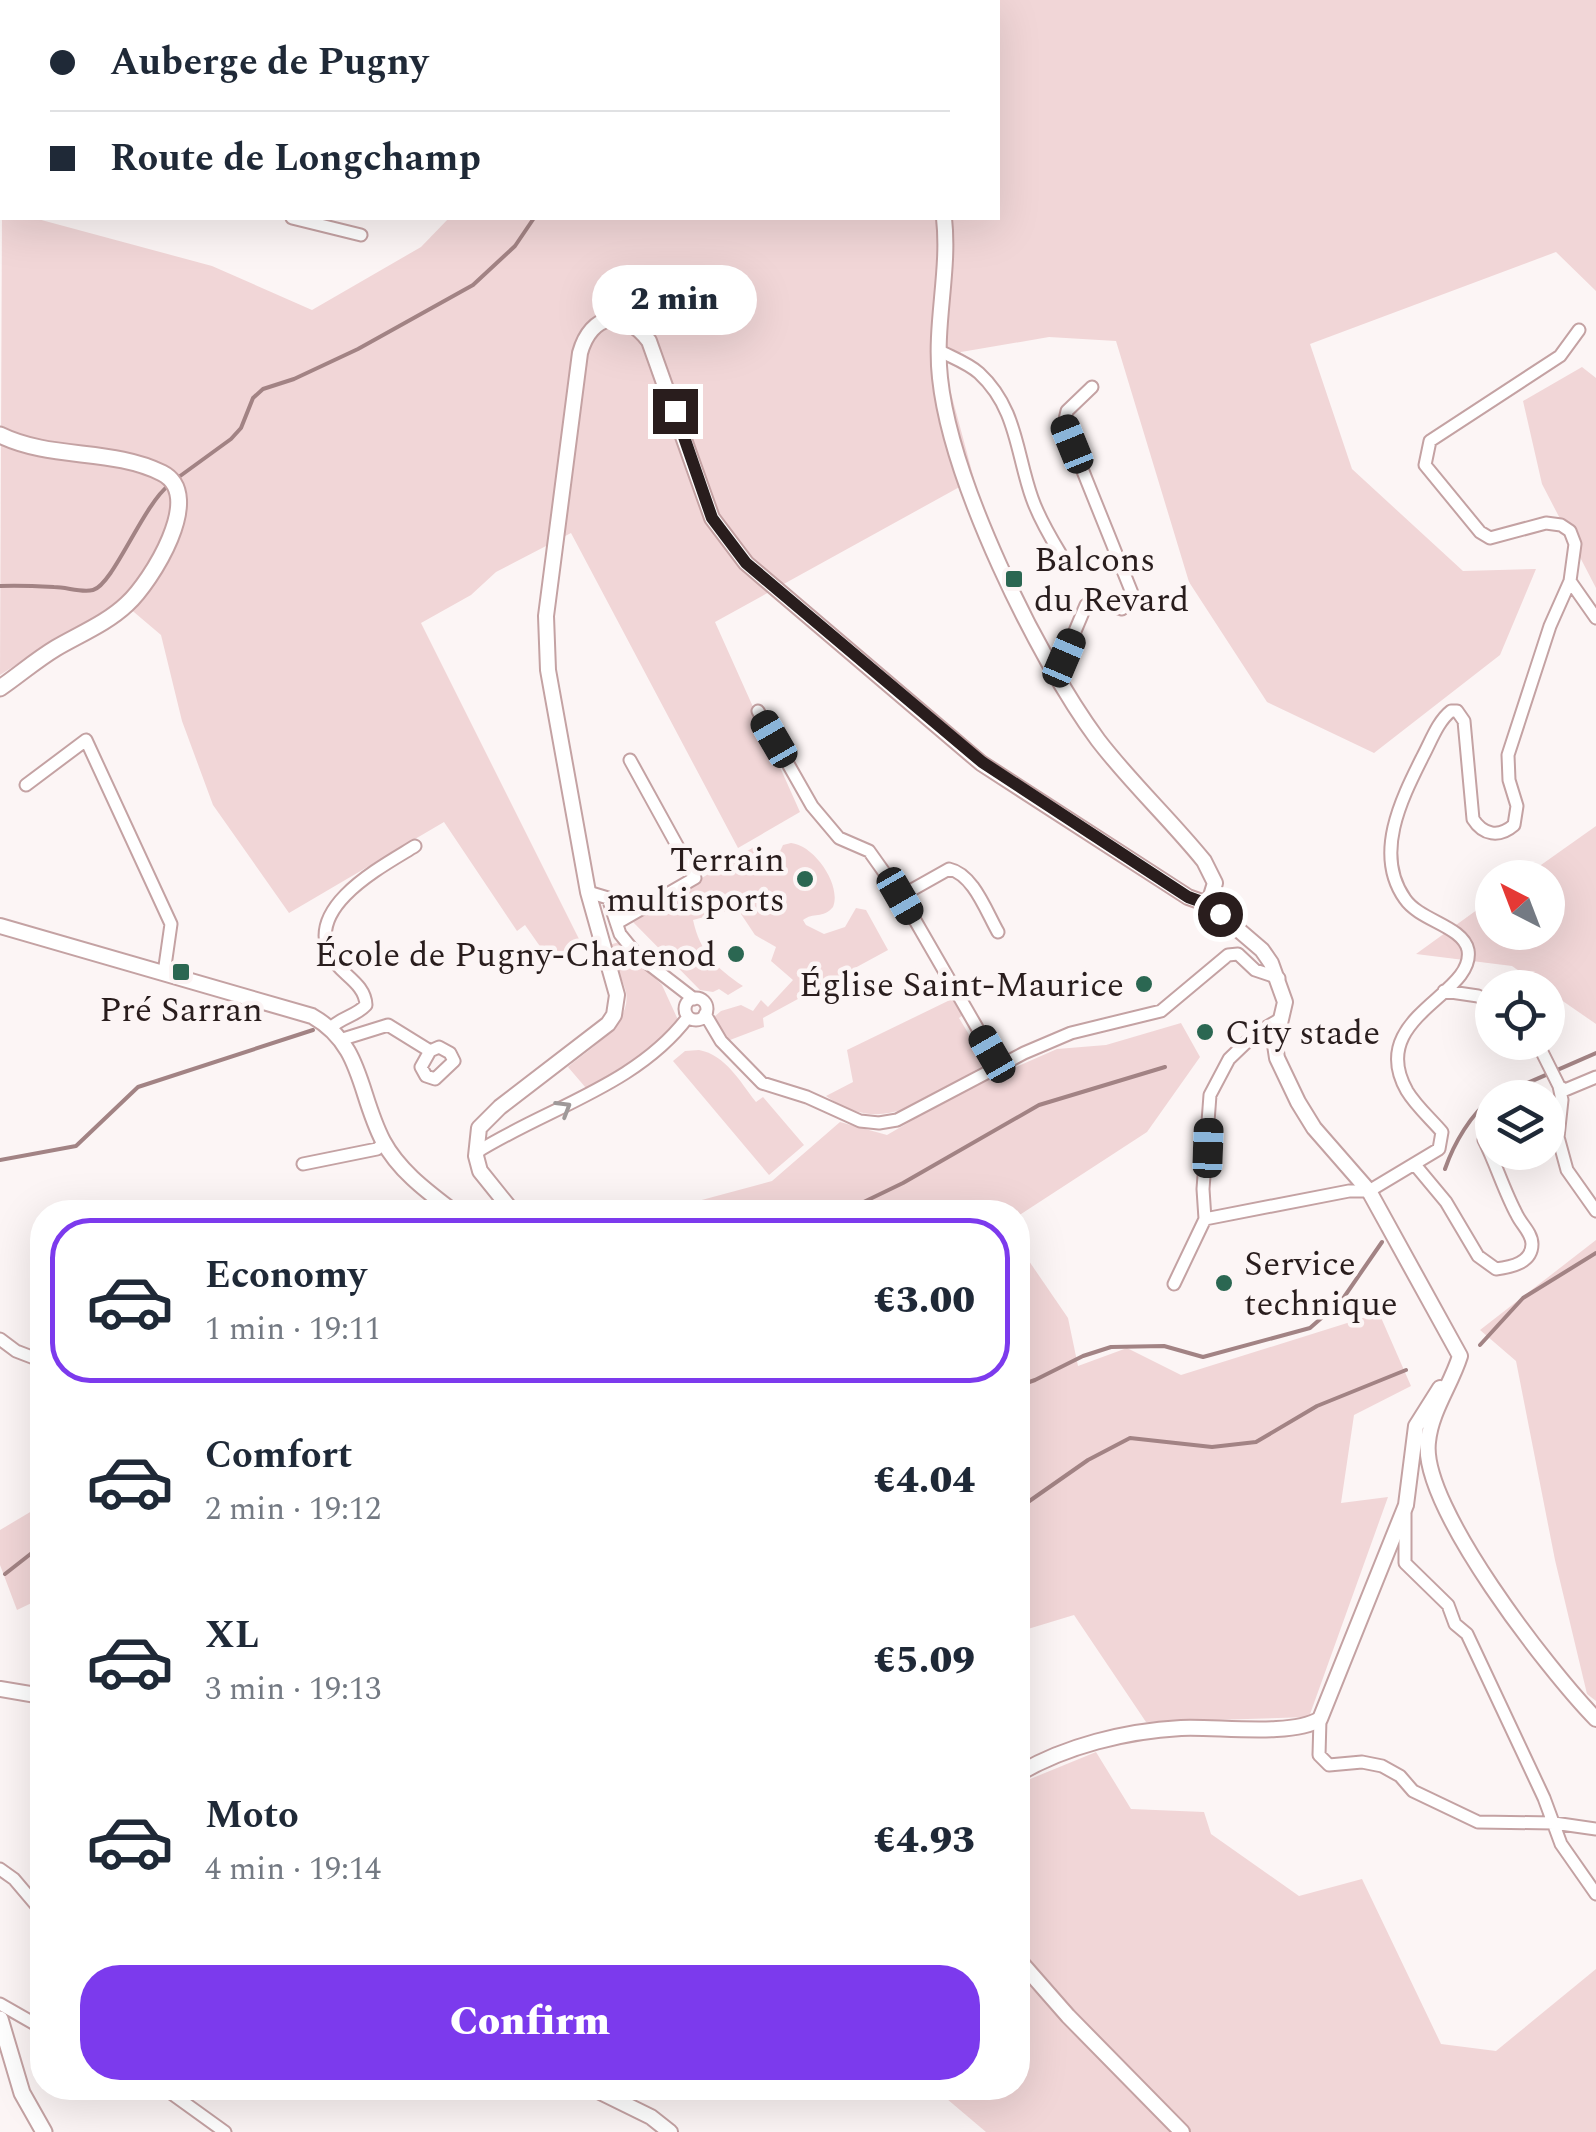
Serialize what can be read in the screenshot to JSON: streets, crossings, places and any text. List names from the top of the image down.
{
  "places": {
    "transit": ["Balcons du Revard", "Pré Sarran"],
    "other": [
      "Terrain multisports",
      "École de Pugny-Chatenod",
      "Église Saint-Maurice",
      "City stade",
      "Service technique"
    ]
  },
  "north": "top left",
  "page": {
    "banner": ["Auberge de Pugny", "Route de Longchamp"],
    "bubble": "2 min",
    "list": [
      {
        "name": "Economy",
        "note": "1 min · 19:11",
        "value": "€3.00"
      },
      {
        "name": "Comfort",
        "note": "2 min · 19:12",
        "value": "€4.04"
      },
      {
        "name": "XL",
        "note": "3 min · 19:13",
        "value": "€5.09"
      },
      {
        "name": "Moto",
        "note": "4 min · 19:14",
        "value": "€4.93"
      }
    ],
    "buttons": "Confirm"
  }
}
